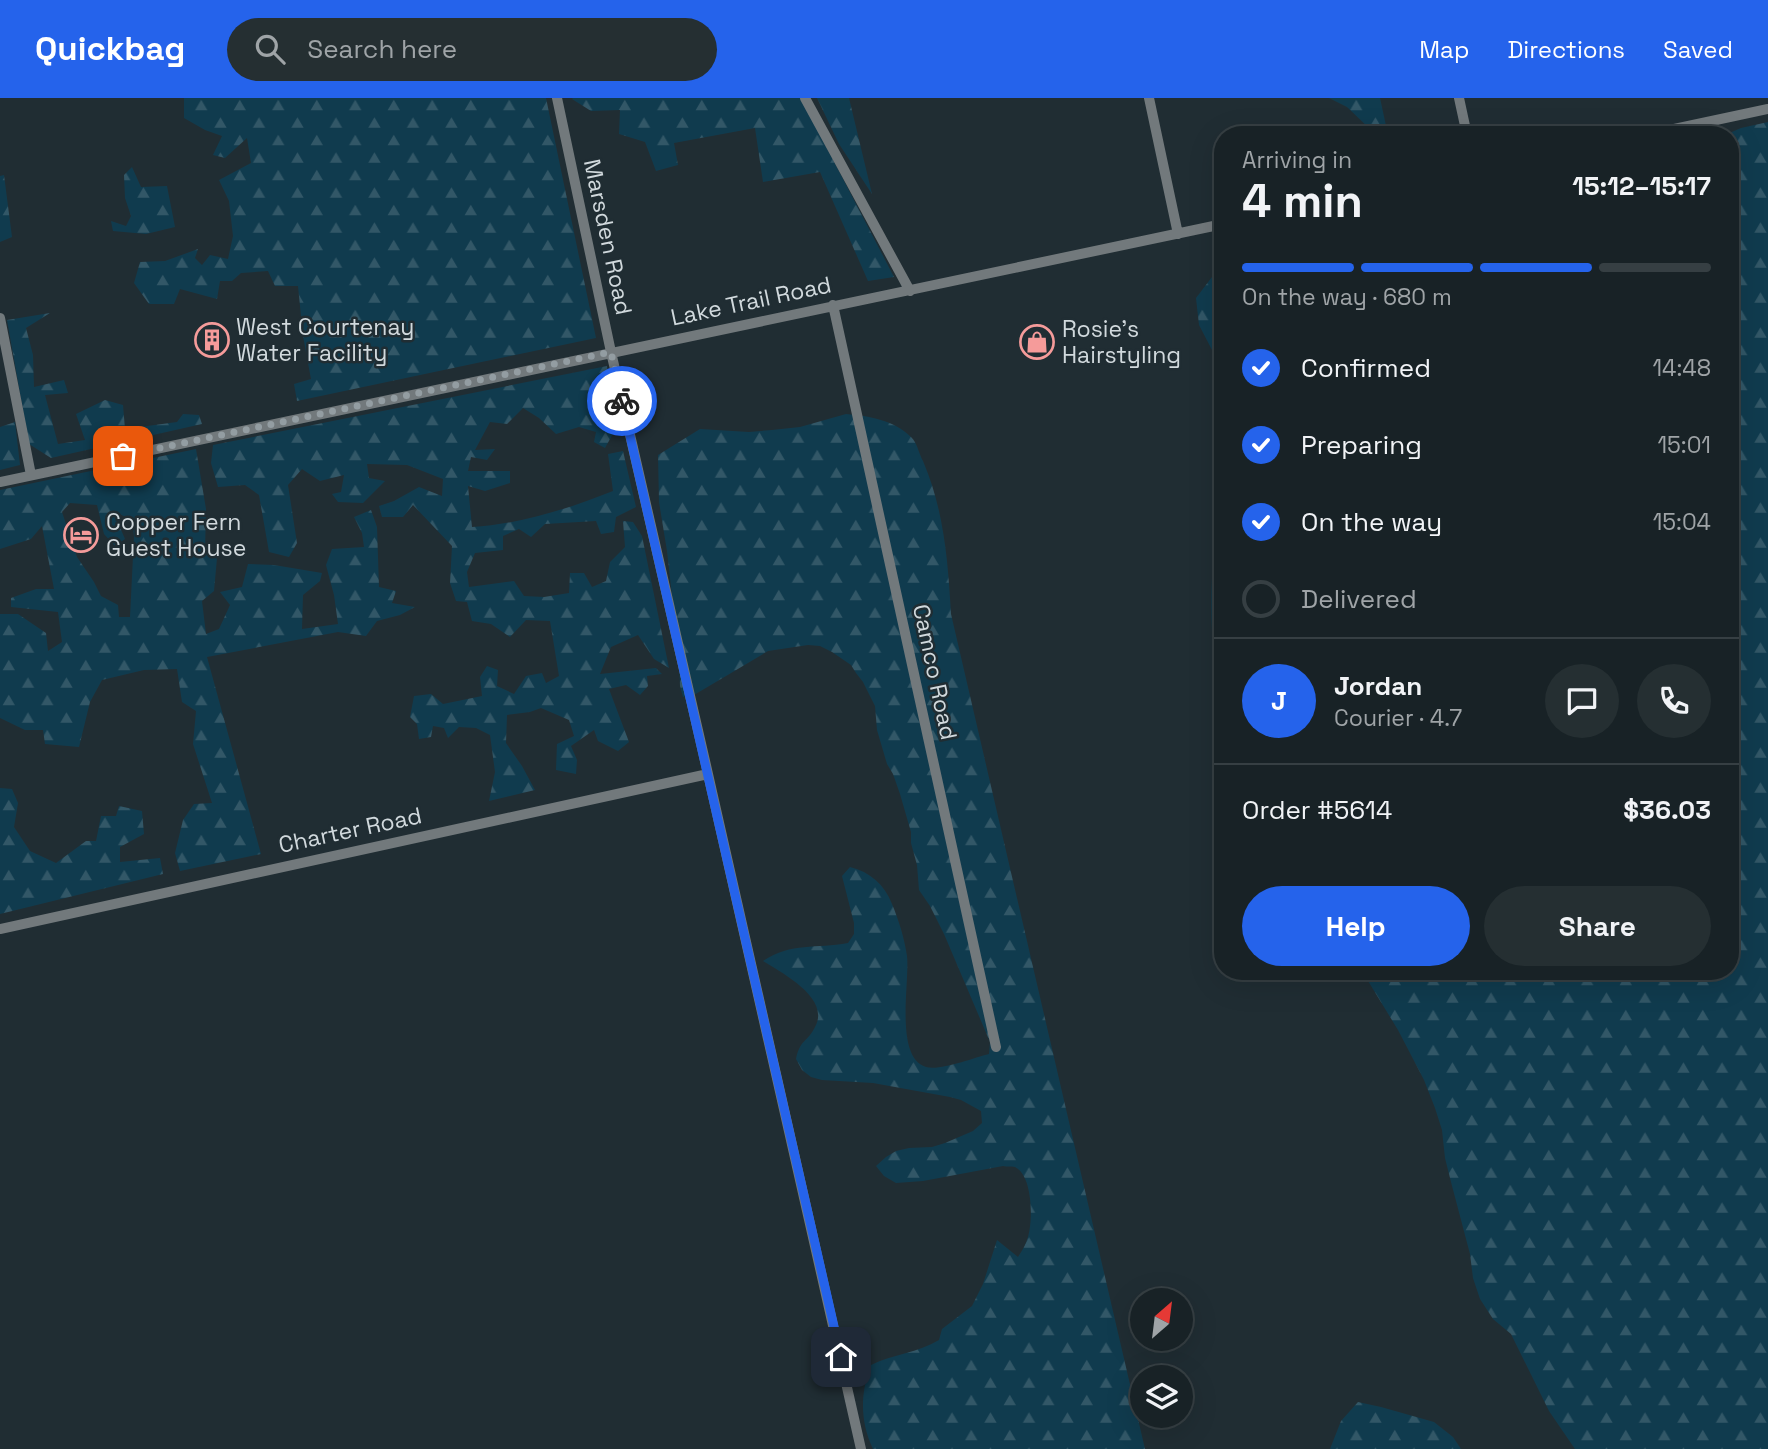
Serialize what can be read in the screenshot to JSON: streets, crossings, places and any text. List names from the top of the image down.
{
  "streets": {
    "street": [
      "Marsden Road",
      "Lake Trail Road",
      "Camco Road",
      "Charter Road"
    ]
  },
  "crossings": [
    ["Marsden Road", "Lake Trail Road"],
    ["Marsden Road", "Charter Road"],
    ["Lake Trail Road", "Camco Road"]
  ],
  "places": {
    "building": ["West Courtenay Water Facility"],
    "shop": ["Rosie's Hairstyling"],
    "hotel": ["Copper Fern Guest House"]
  },
  "north": "top right",
  "page": {
    "header": "Quickbag",
    "search": "Search here",
    "nav": ["Map", "Directions", "Saved"],
    "heading": ["4 min", "Arriving in", "15:12–15:17"],
    "panel": [
      "Jordan",
      "Courier · 4.7",
      "Order #5614",
      "$36.03"
    ],
    "bar": "On the way · 680 m",
    "list": [
      ["Confirmed", "14:48"],
      ["Preparing", "15:01"],
      ["On the way", "15:04"],
      "Delivered"
    ],
    "round": "J",
    "buttons": ["Help", "Share"]
  }
}
